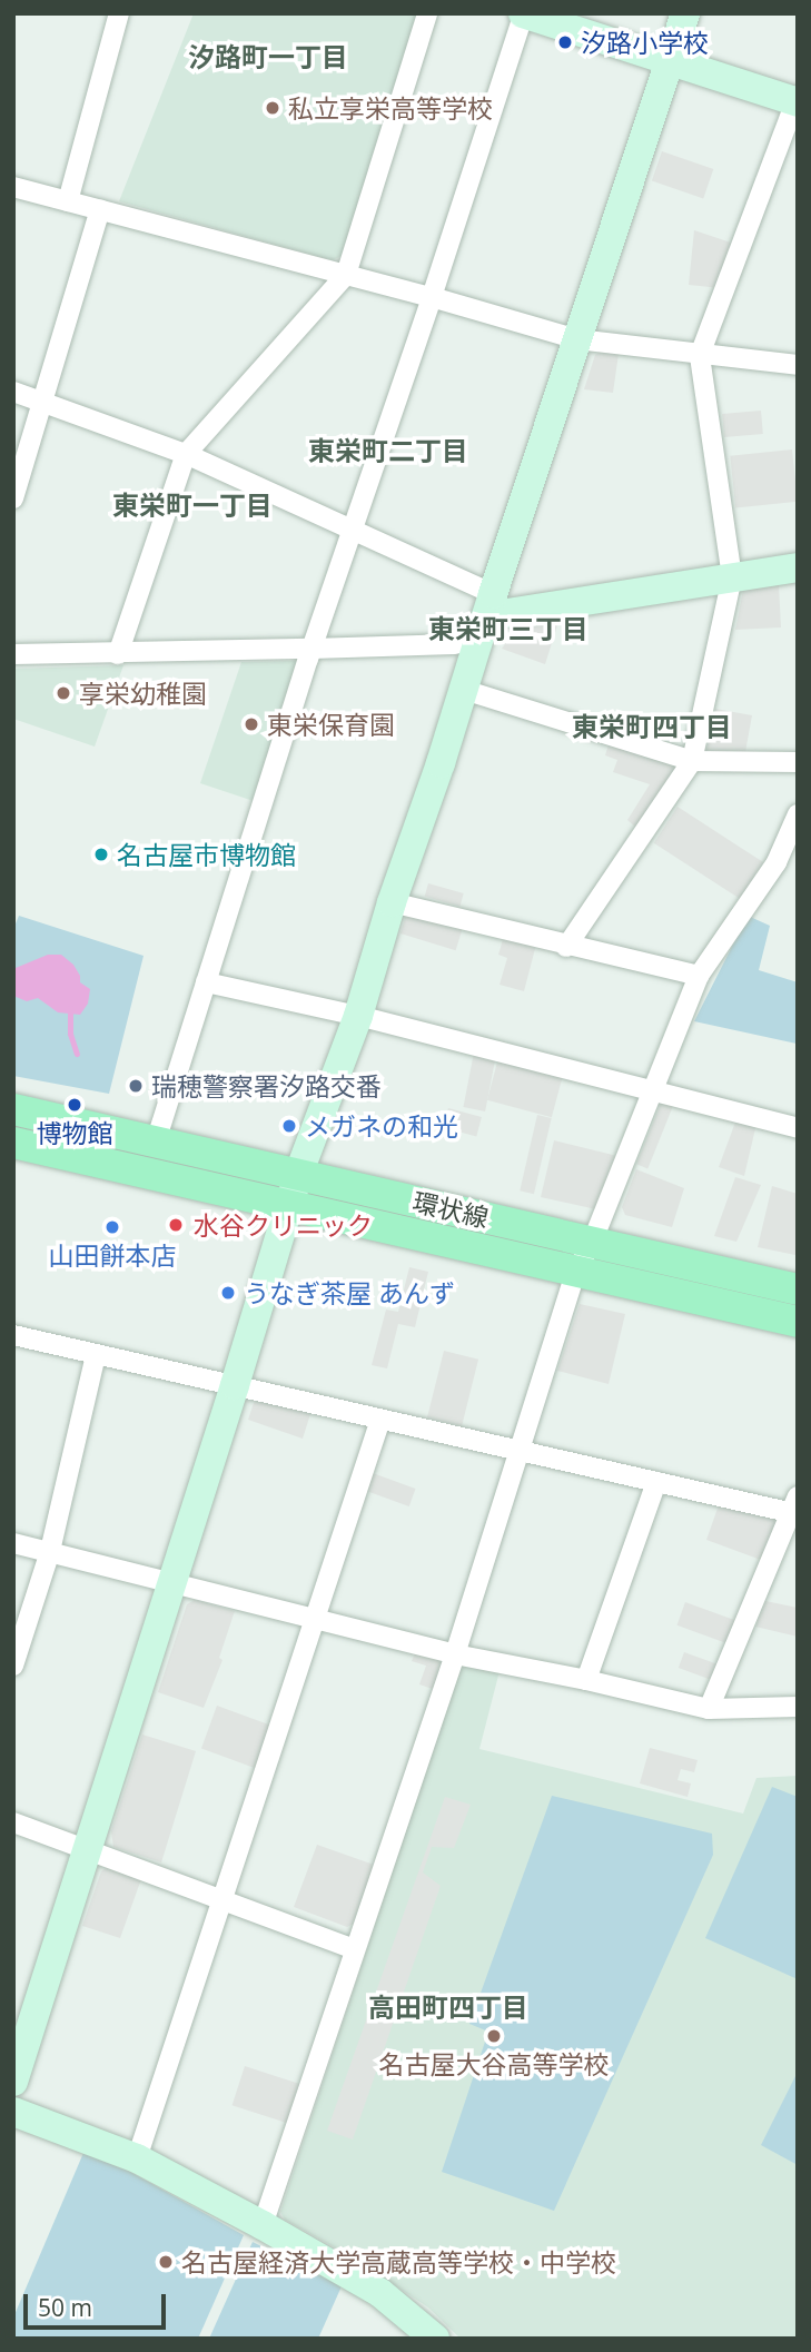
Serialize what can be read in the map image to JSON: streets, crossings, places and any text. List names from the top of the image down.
{
  "streets": {
    "main road": ["環状線"]
  },
  "districts": [
    "汐路町一丁目",
    "東栄町二丁目",
    "東栄町一丁目",
    "東栄町三丁目",
    "東栄町四丁目",
    "高田町四丁目"
  ],
  "places": [
    "汐路小学校",
    "私立享栄高等学校",
    "享栄幼稚園",
    "東栄保育園",
    "名古屋市博物館",
    "瑞穂警察署汐路交番",
    "博物館",
    "メガネの和光",
    "水谷クリニック",
    "山田餅本店",
    "うなぎ茶屋 あんず",
    "名古屋大谷高等学校",
    "名古屋経済大学高蔵高等学校・中学校"
  ],
  "scale_bar": "50 m"
}
